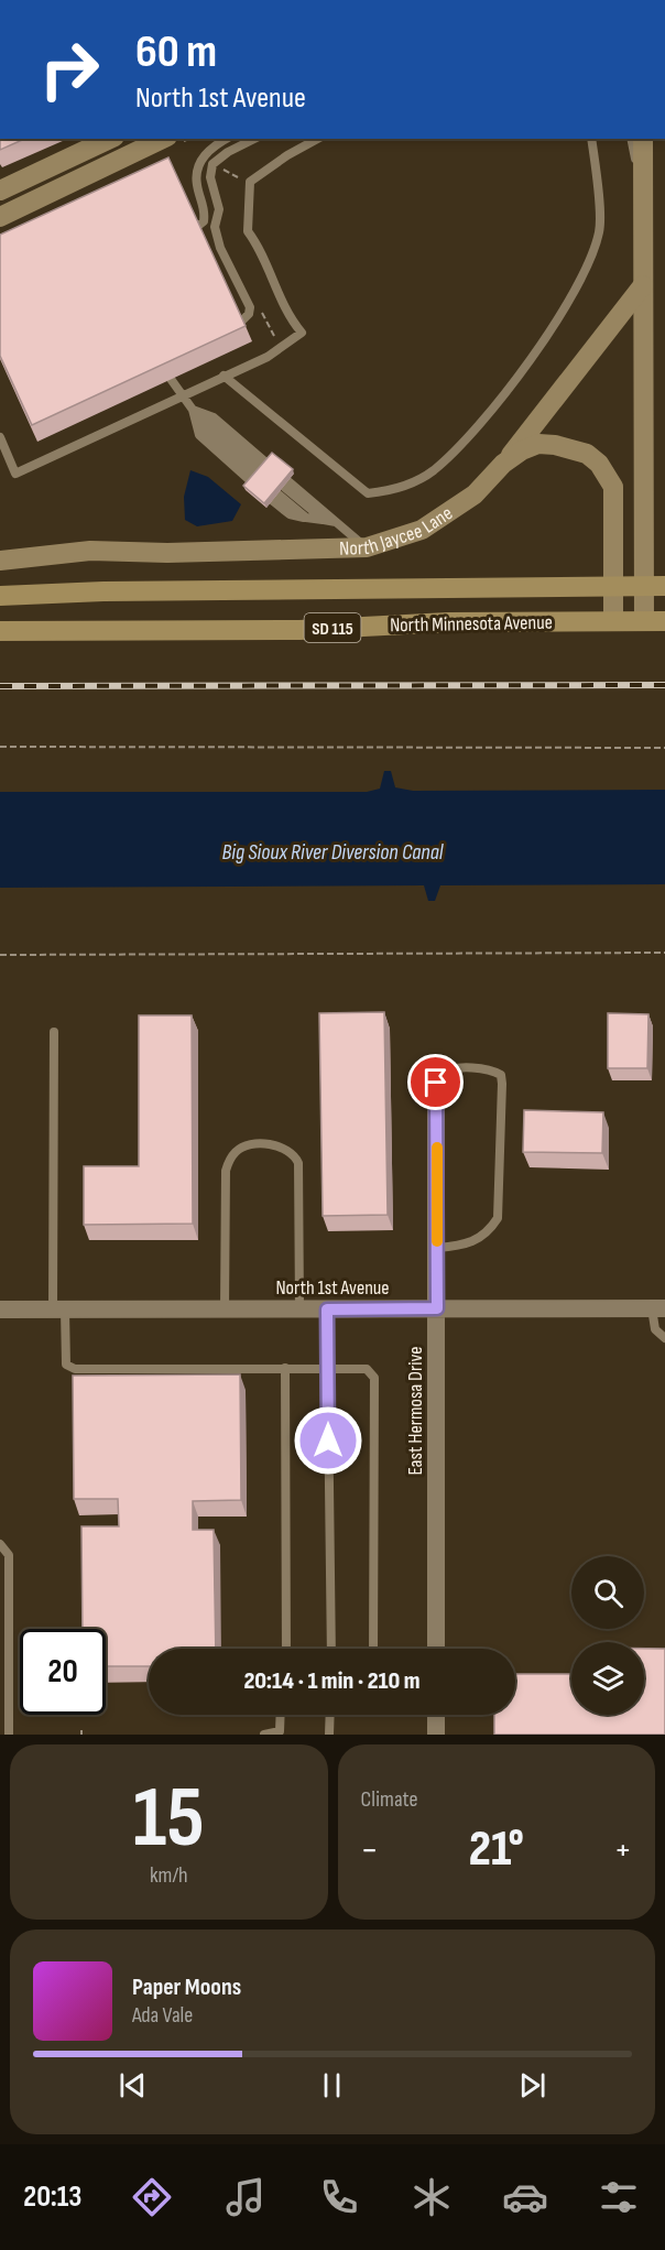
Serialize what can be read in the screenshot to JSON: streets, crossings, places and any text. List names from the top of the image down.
{
  "streets": {
    "main road": ["North Jaycee Lane", "North Minnesota Avenue", "SD 115"],
    "street": ["North 1st Avenue", "East Hermosa Drive"]
  },
  "crossings": [
    ["North Jaycee Lane", "North Minnesota Avenue"],
    ["North 1st Avenue", "East Hermosa Drive"]
  ],
  "water": ["Big Sioux River Diversion Canal"],
  "page": {
    "turn": ["60 m", "North 1st Avenue"],
    "limit": "20",
    "trip": "20:14 · 1 min · 210 m",
    "tile": [
      ["15", "km/h"],
      "Climate"
    ],
    "heat": ["−", "21°", "+"],
    "song": ["Paper Moons", "Ada Vale"],
    "tabs": "20:13"
  }
}
